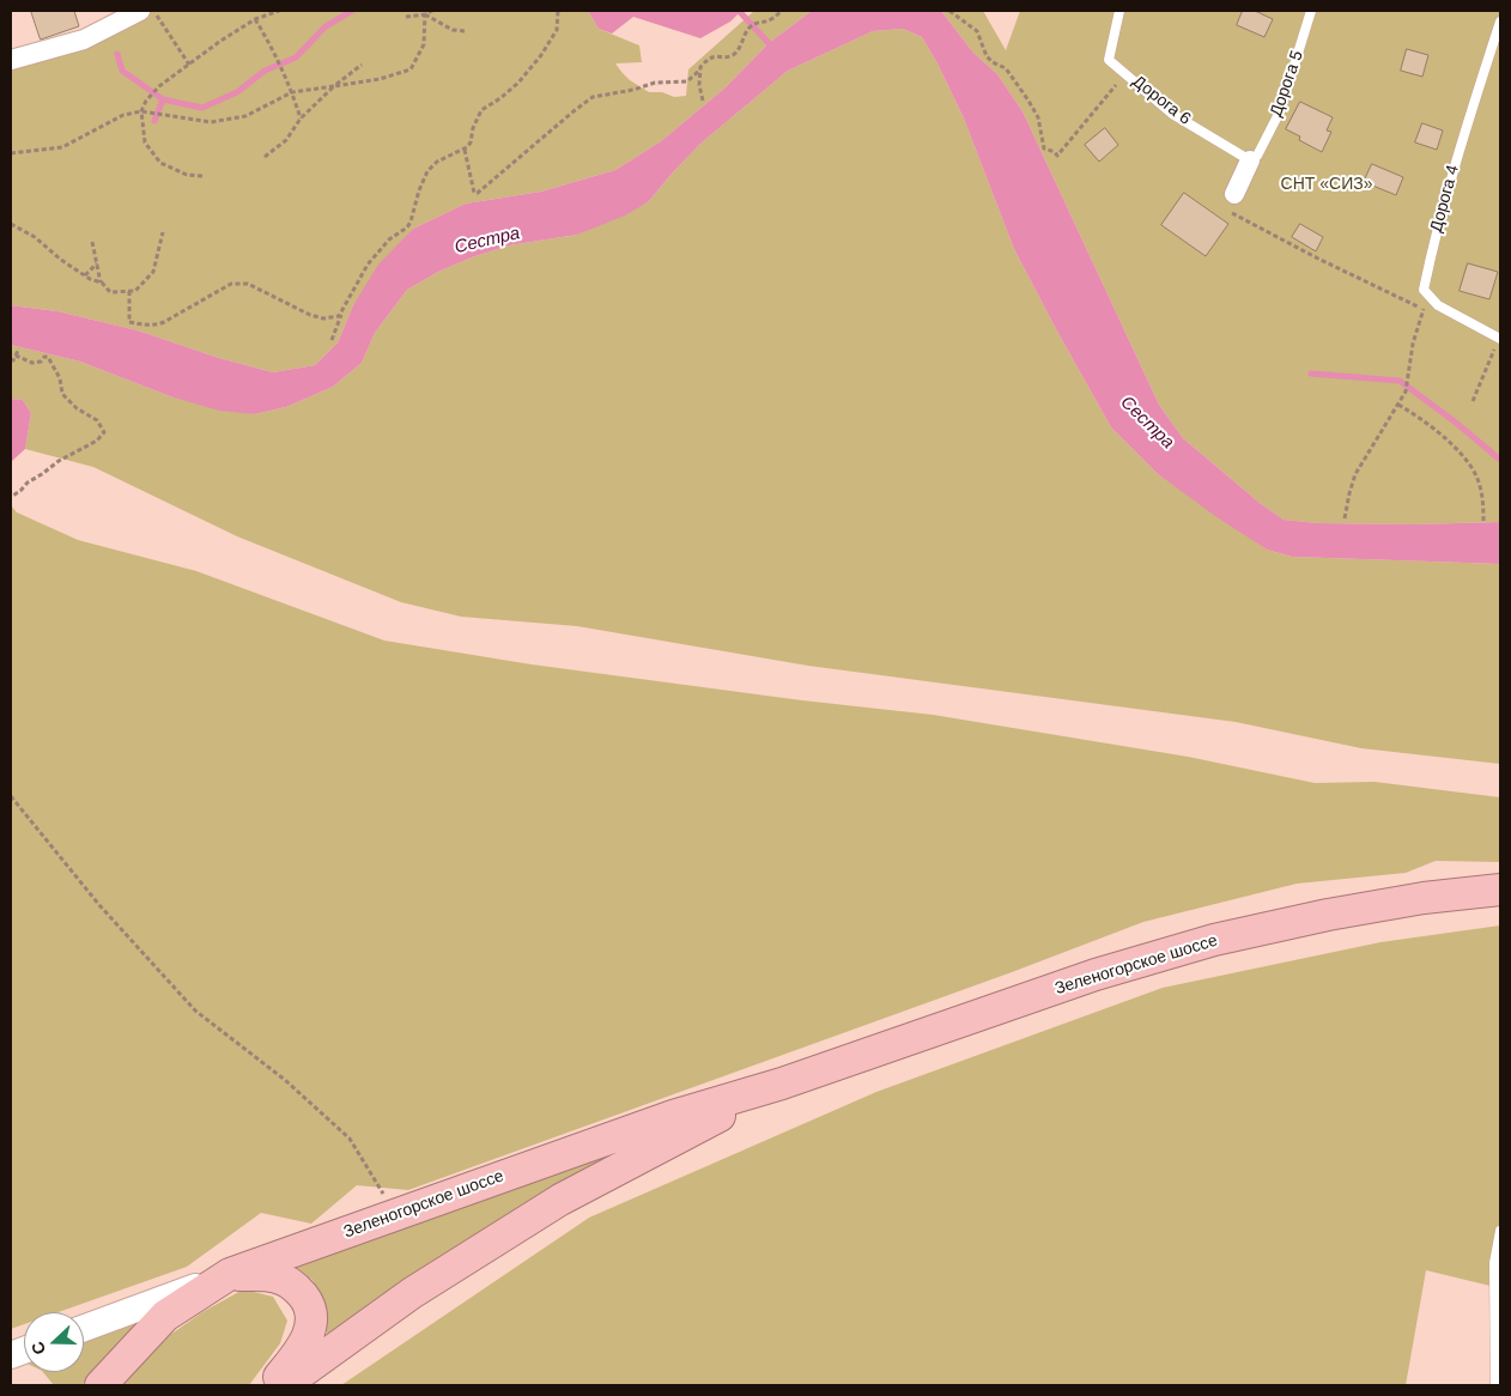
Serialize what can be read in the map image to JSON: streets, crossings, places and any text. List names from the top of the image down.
{
  "streets": {
    "highway": ["Зеленогорское шоссе"],
    "lane": ["Дорога 5", "Дорога 6", "Дорога 4"]
  },
  "crossings": [
    ["Дорога 5", "Дорога 6"]
  ],
  "water": ["Сестра"],
  "parks": ["СНТ «СИЗ»"],
  "north": "left"
}
